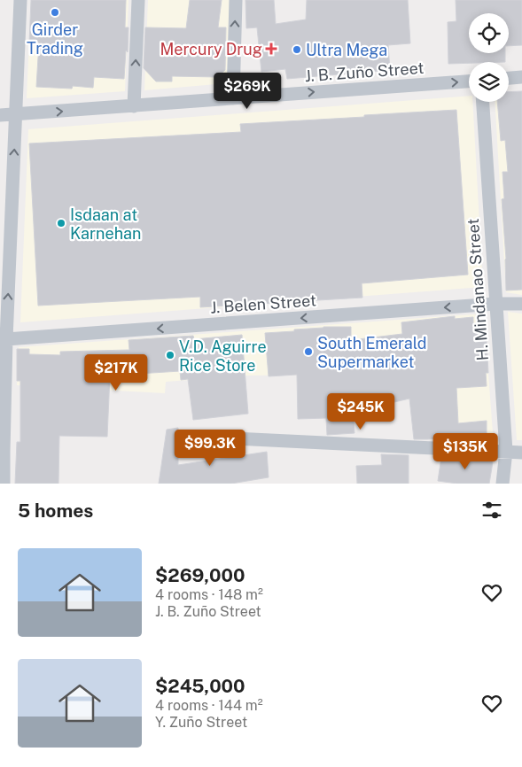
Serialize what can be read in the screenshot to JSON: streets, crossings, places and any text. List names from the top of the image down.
{
  "streets": {
    "street": ["J. B. Zuño Street", "H. Mindanao Street", "J. Belen Street"]
  },
  "crossings": [
    ["H. Mindanao Street", "J. Belen Street"]
  ],
  "one_way": ["J. B. Zuño Street", "J. Belen Street"],
  "places": {
    "other": [
      "Girder Trading",
      "Ultra Mega",
      "Isdaan at Karnehan",
      "South Emerald Supermarket",
      "V.D. Aguirre Rice Store"
    ],
    "health": ["Mercury Drug"]
  },
  "page": {
    "price": [
      "$269K",
      "$217K",
      "$245K",
      "$99.3K",
      "$135K"
    ],
    "heading": "5 homes",
    "list": [
      {
        "name": "$269,000",
        "note": "4 rooms · 148 m² · J. B. Zuño Street"
      },
      {
        "name": "$245,000",
        "note": "4 rooms · 144 m² · Y. Zuño Street"
      }
    ]
  }
}
